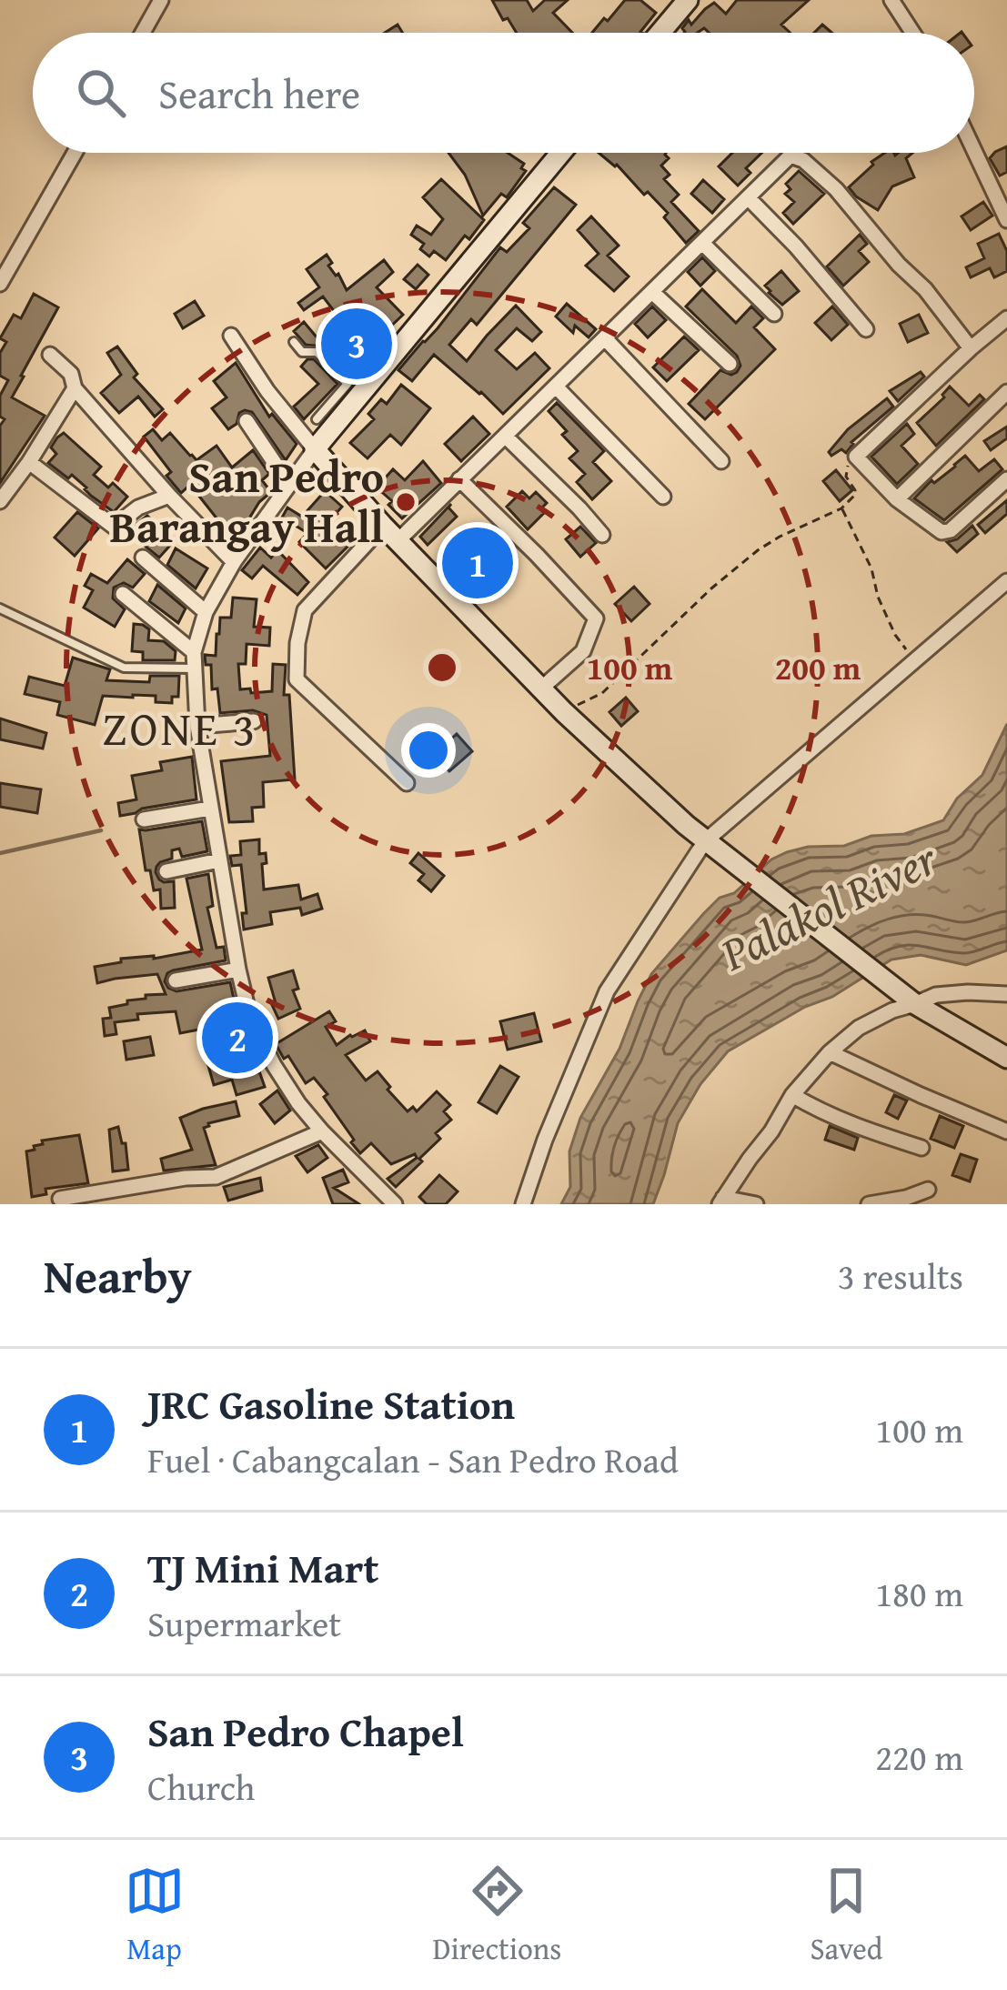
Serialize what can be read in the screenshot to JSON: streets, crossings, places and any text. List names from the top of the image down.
{
  "districts": ["ZONE 3"],
  "water": ["Palakol River"],
  "places": ["San Pedro Barangay Hall"],
  "page": {
    "search": "Search here",
    "pins": ["3", "1", "2"],
    "heading": ["Nearby", "3 results"],
    "list": [
      {
        "mark": "1",
        "name": "JRC Gasoline Station",
        "note": "Fuel · Cabangcalan - San Pedro Road",
        "value": "100 m"
      },
      {
        "mark": "2",
        "name": "TJ Mini Mart",
        "note": "Supermarket",
        "value": "180 m"
      },
      {
        "mark": "3",
        "name": "San Pedro Chapel",
        "note": "Church",
        "value": "220 m"
      }
    ],
    "nav": ["Map", "Directions", "Saved"]
  },
  "rings": ["100 m", "200 m"]
}
